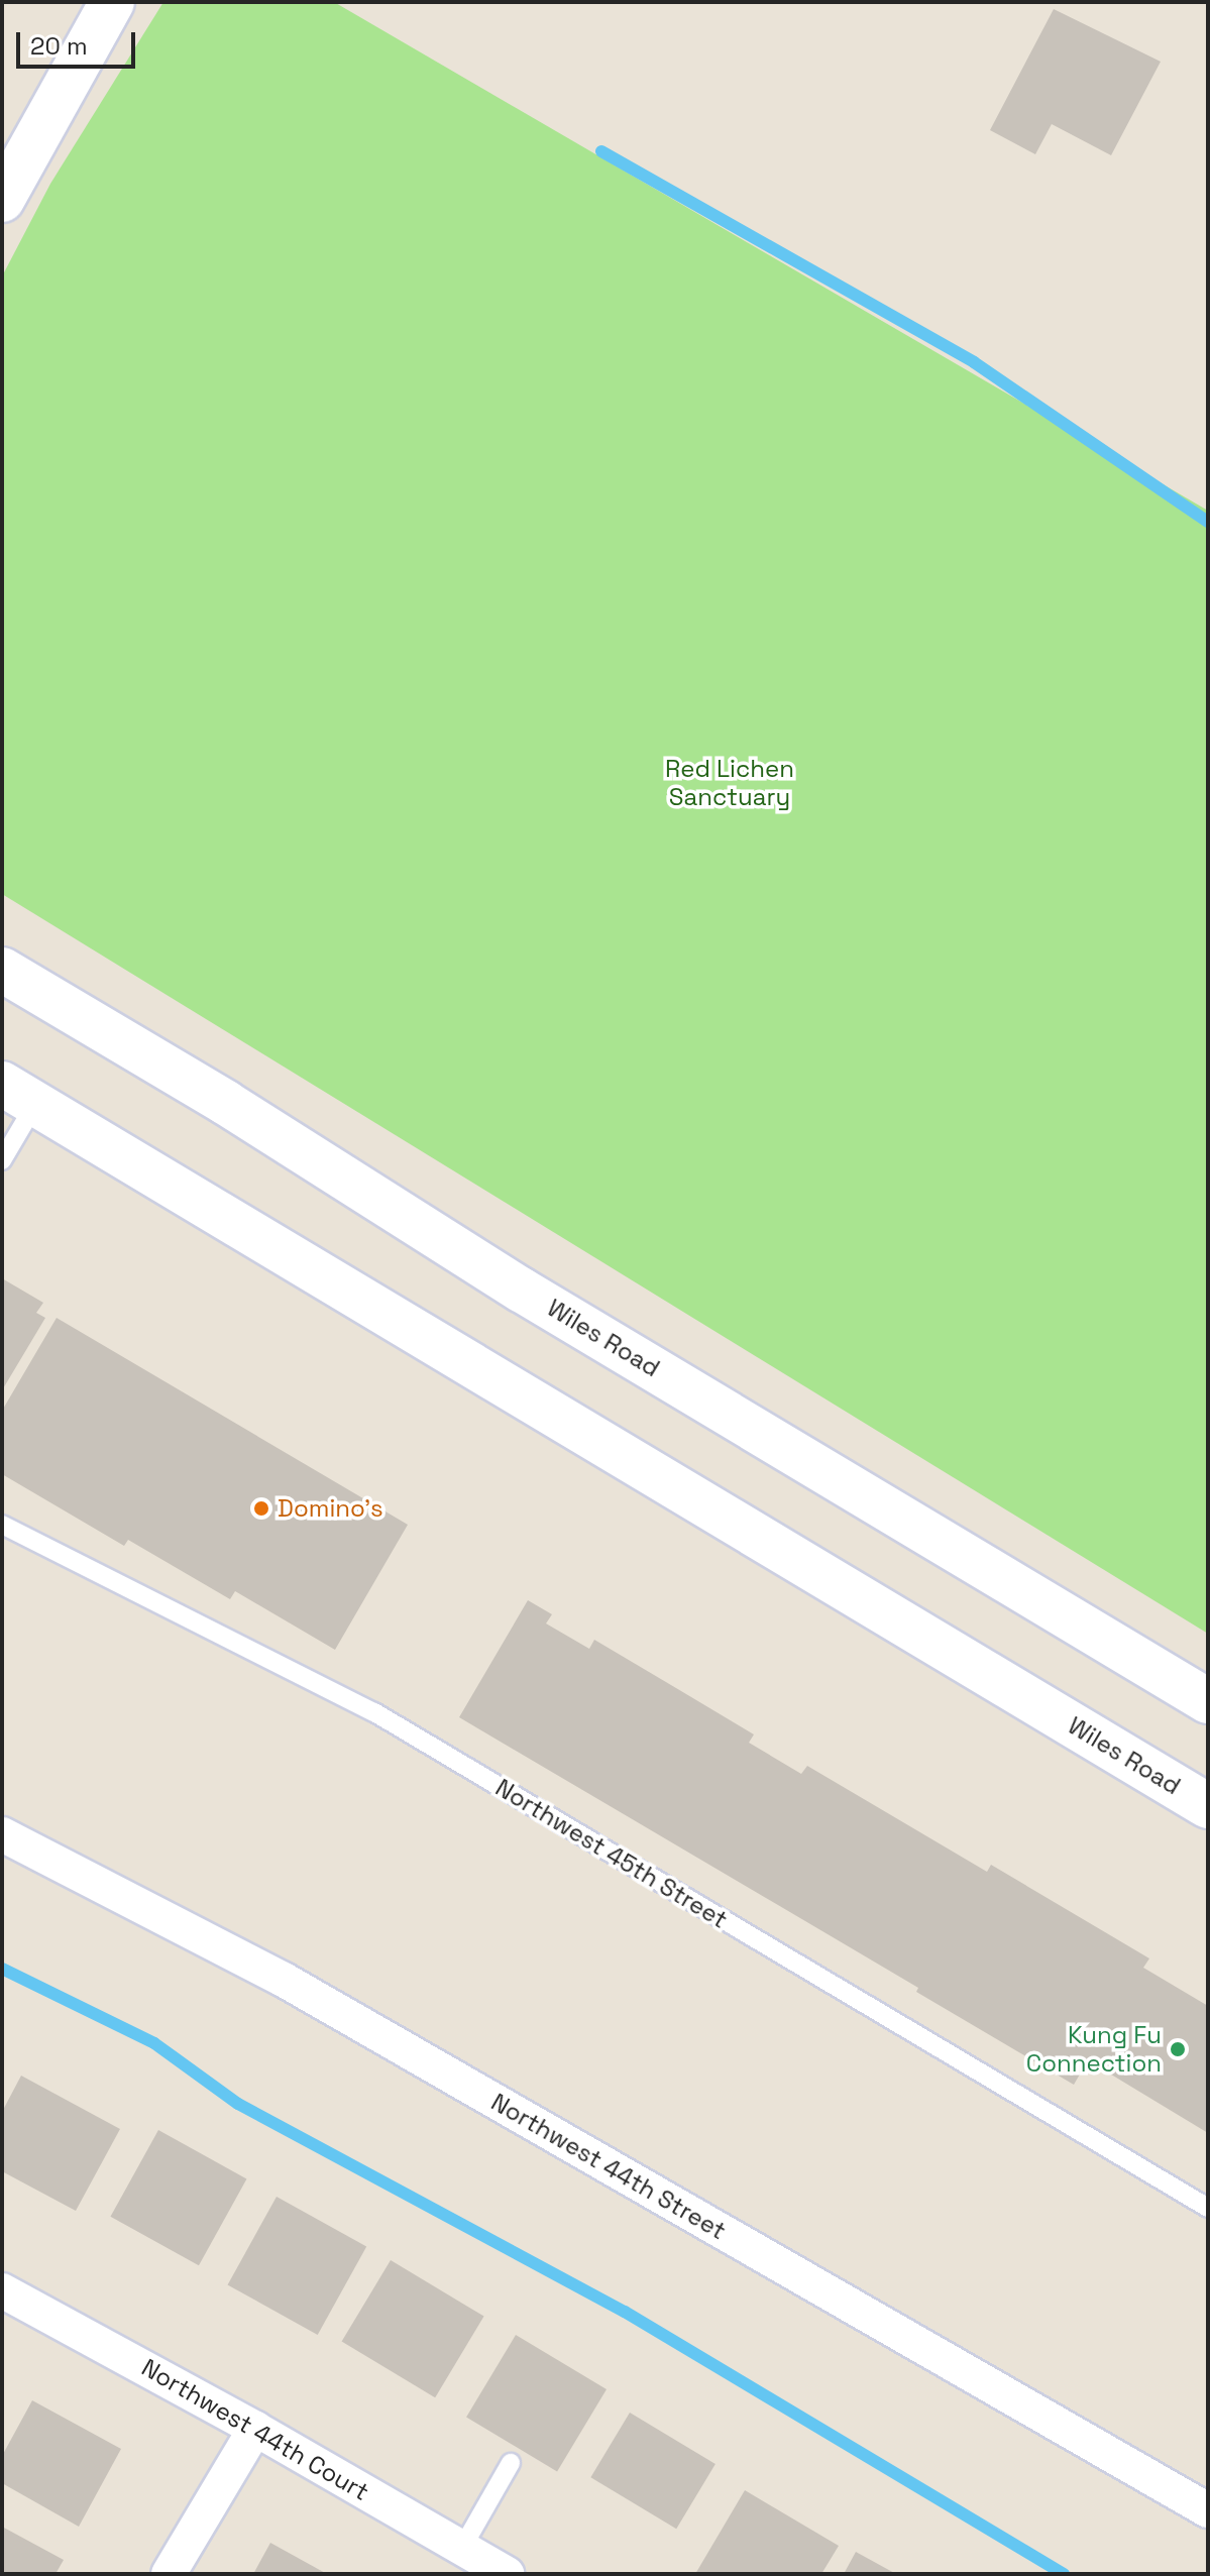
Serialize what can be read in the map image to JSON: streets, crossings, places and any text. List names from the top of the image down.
{
  "streets": {
    "main road": ["Wiles Road"],
    "street": ["Northwest 44th Street", "Northwest 44th Court"],
    "lane": ["Northwest 45th Street"]
  },
  "parks": ["Red Lichen Sanctuary"],
  "places": ["Domino's", "Kung Fu Connection"],
  "scale_bar": "20 m"
}
